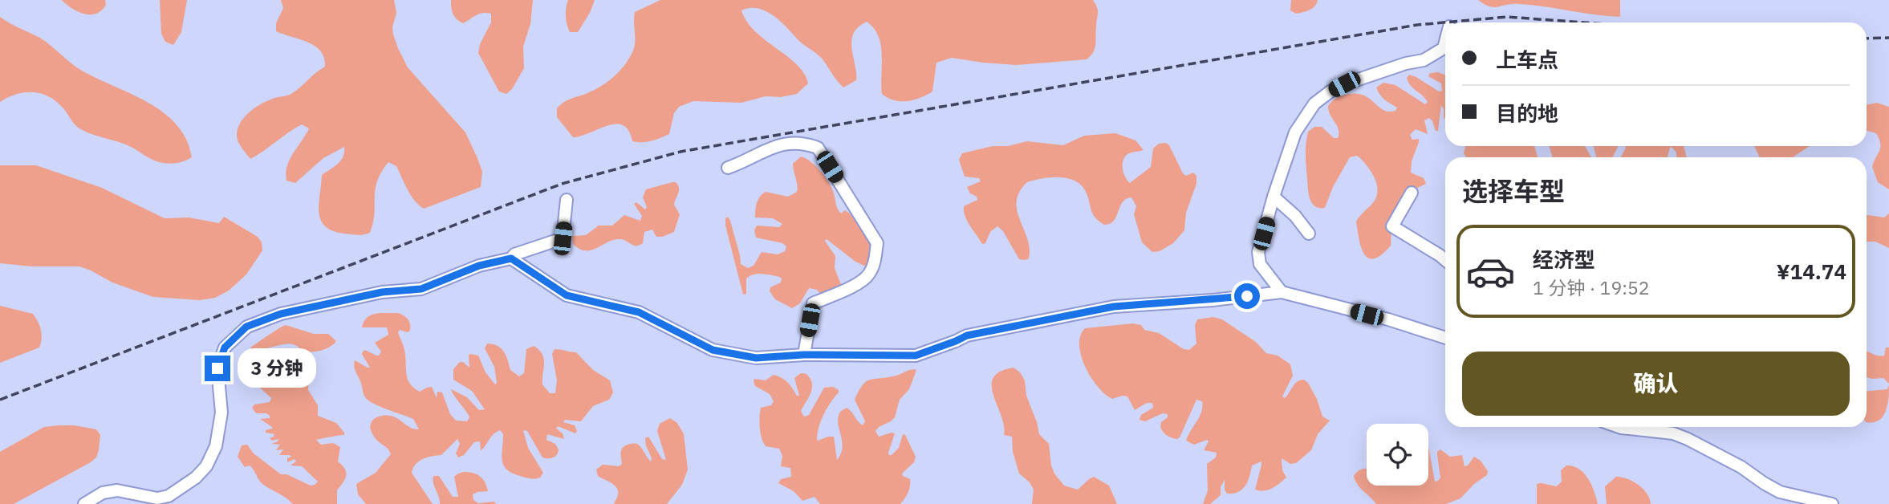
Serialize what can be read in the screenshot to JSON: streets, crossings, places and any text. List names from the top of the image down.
{
  "page": {
    "banner": ["上车点", "目的地"],
    "heading": "选择车型",
    "list": [
      {
        "name": "经济型",
        "note": "1 分钟 · 19:52",
        "value": "¥14.74"
      }
    ],
    "buttons": "确认",
    "bubble": "3 分钟"
  }
}
